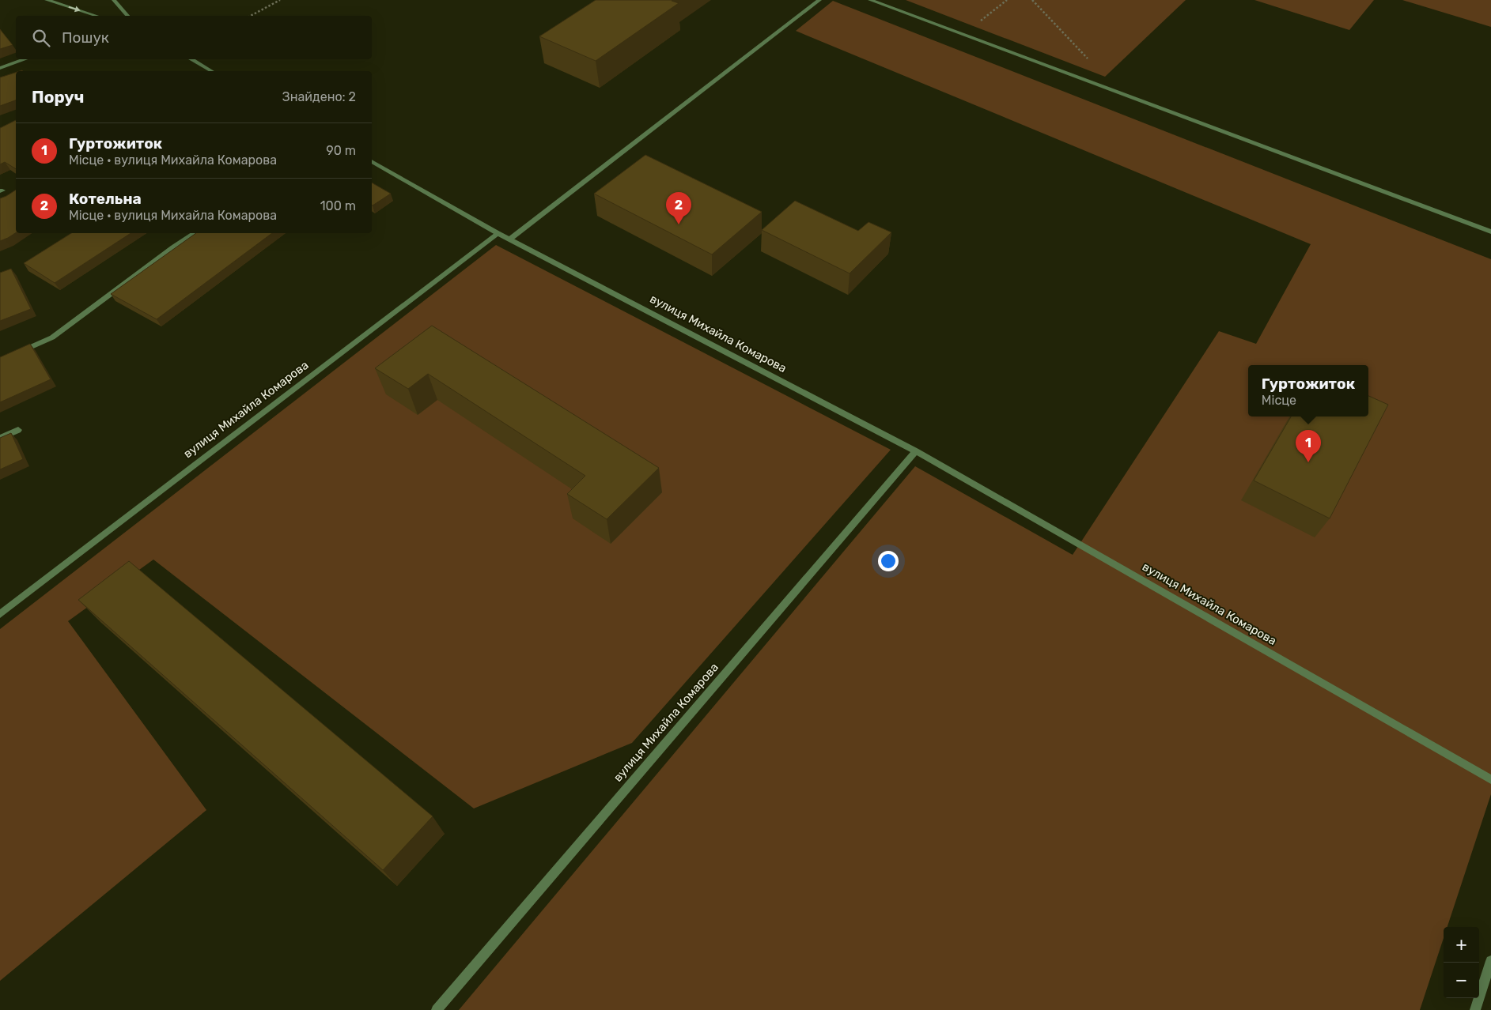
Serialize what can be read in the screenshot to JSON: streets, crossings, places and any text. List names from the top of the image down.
{
  "streets": {
    "street": ["вулиця Михайла Комарова"]
  },
  "page": {
    "search": "Пошук",
    "heading": ["Поруч", "Знайдено: 2"],
    "list": [
      {
        "mark": "1",
        "name": "Гуртожиток",
        "note": "Місце · вулиця Михайла Комарова",
        "value": "90 m"
      },
      {
        "mark": "2",
        "name": "Котельна",
        "note": "Місце · вулиця Михайла Комарова",
        "value": "100 m"
      }
    ],
    "pins": ["2", "1"],
    "popup": ["Гуртожиток", "Місце"],
    "map_buttons": ["+", "−"]
  }
}
